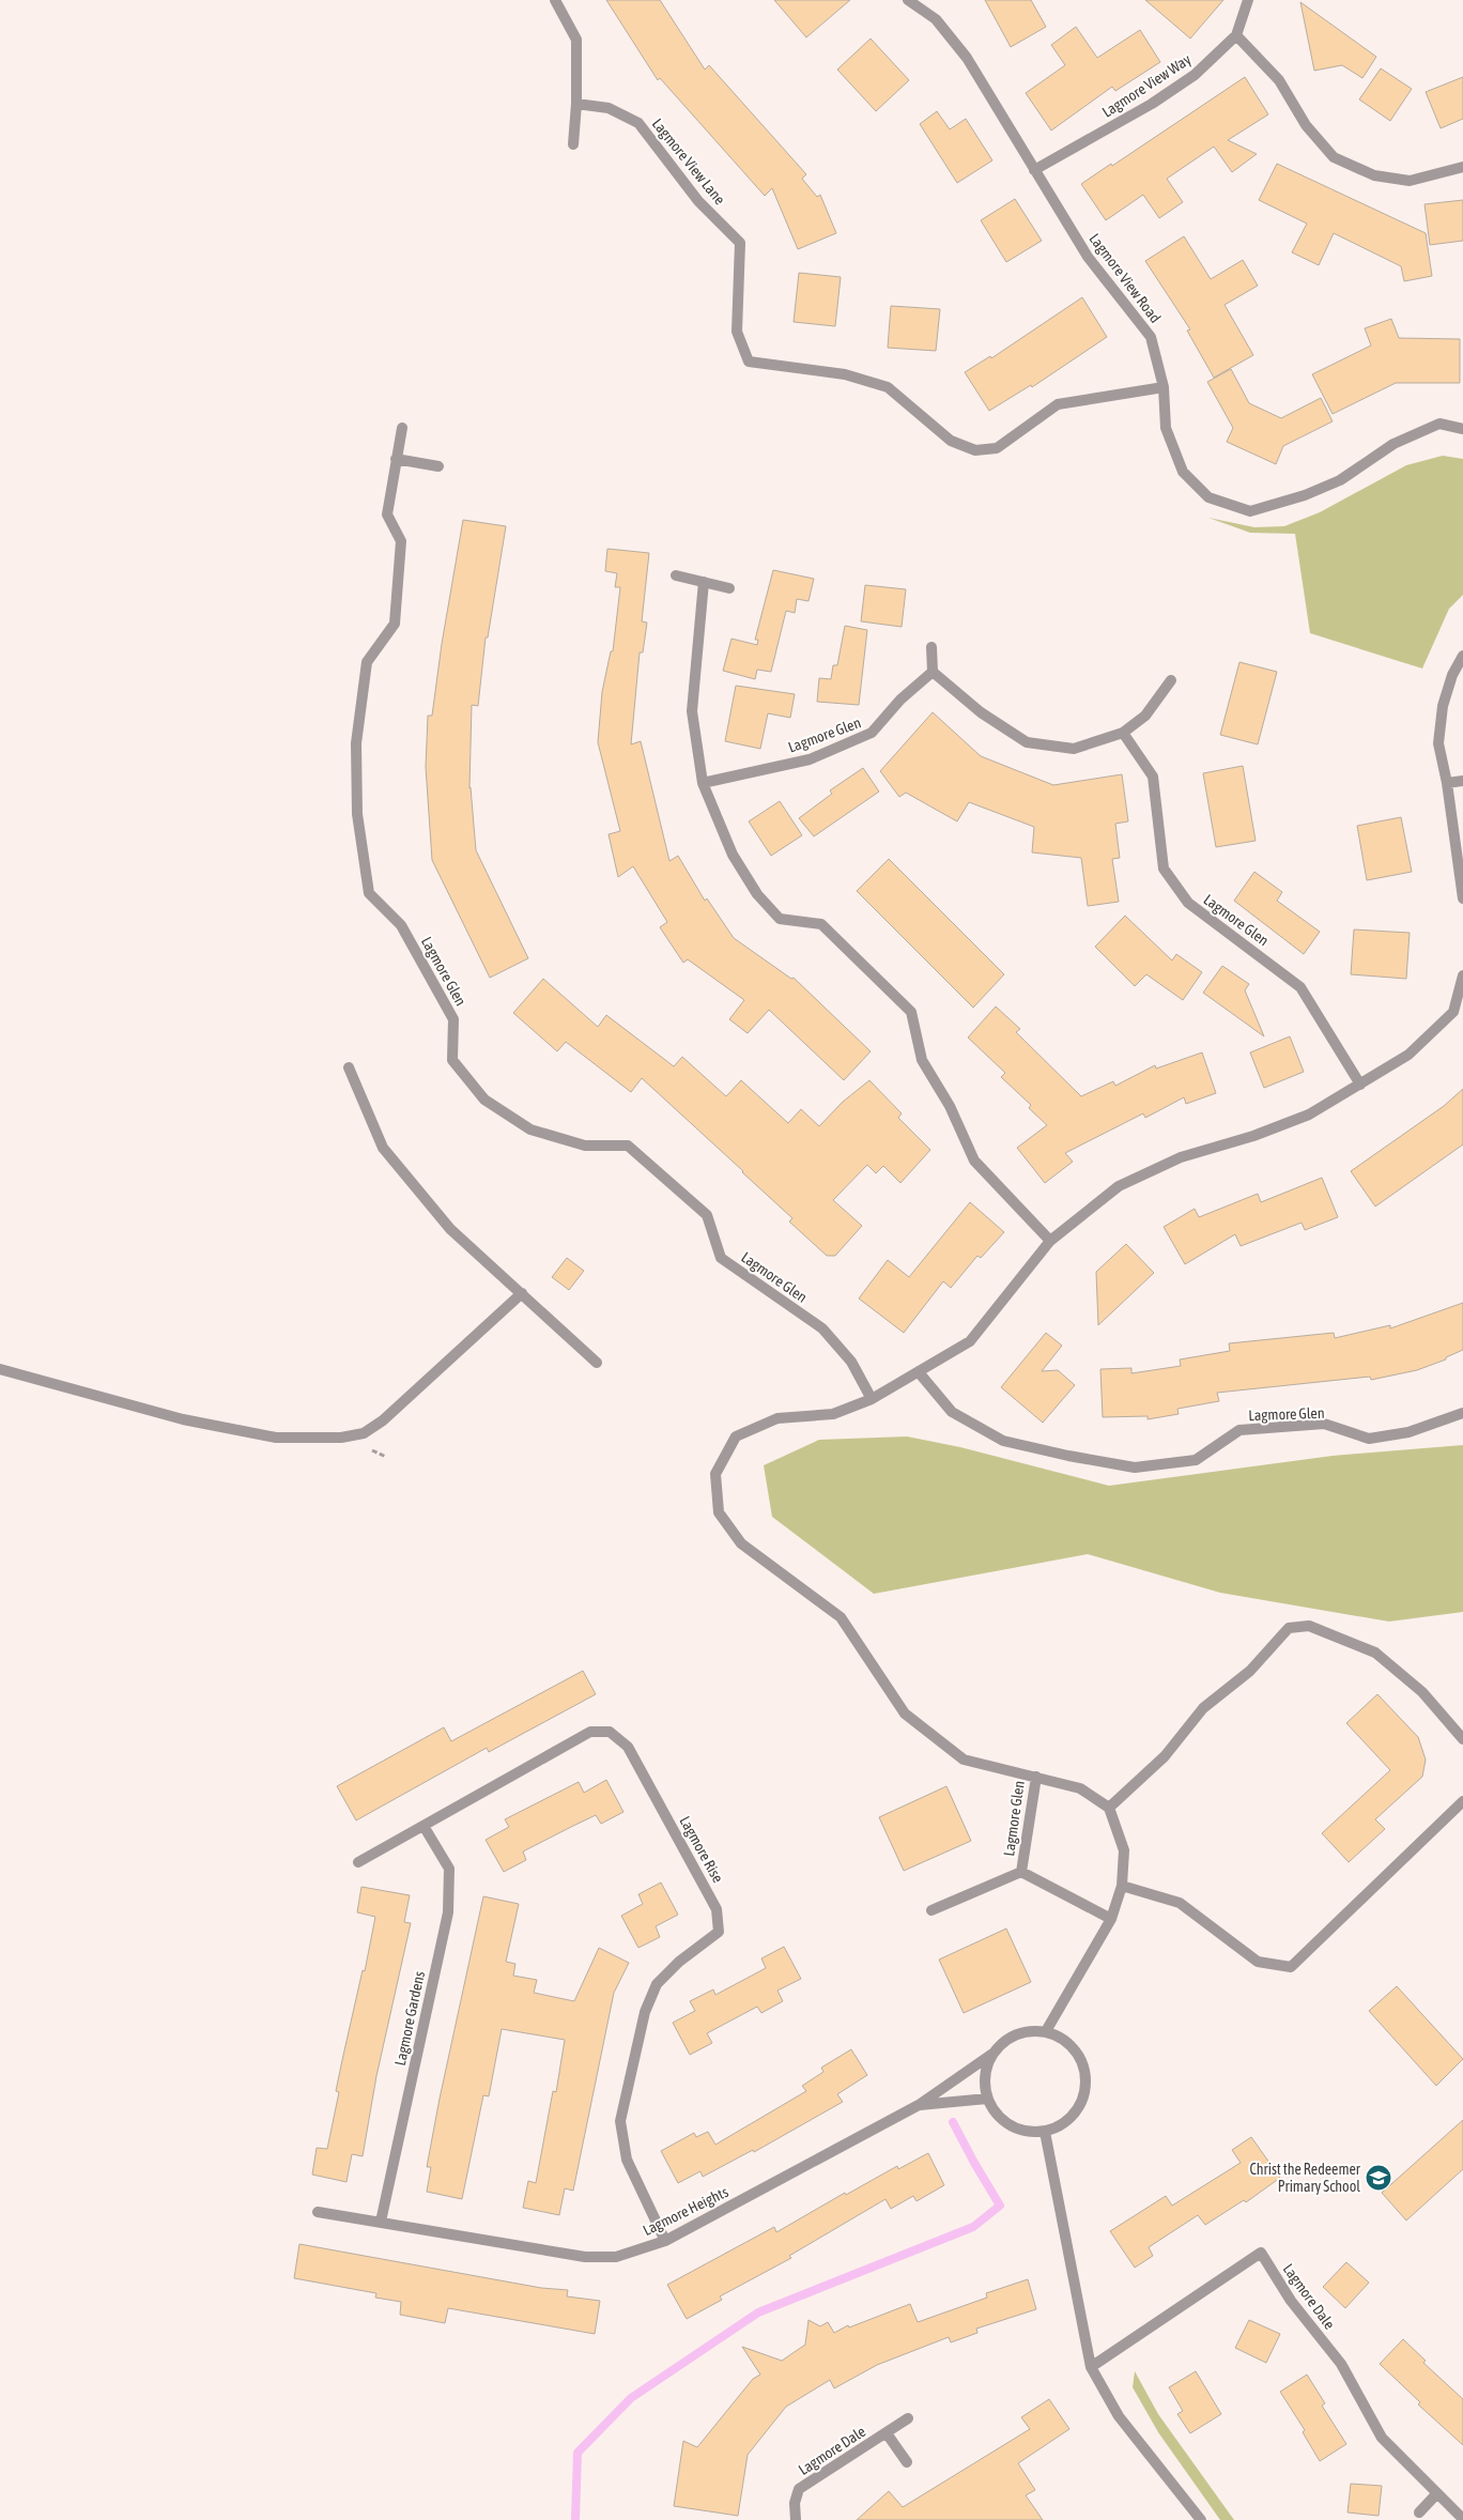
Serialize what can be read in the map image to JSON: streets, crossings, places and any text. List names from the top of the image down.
{
  "streets": {
    "street": [
      "Lagmore View Way",
      "Lagmore View Lane",
      "Lagmore View Road",
      "Lagmore Glen",
      "Lagmore Rise",
      "Lagmore Gardens",
      "Lagmore Heights",
      "Lagmore Dale"
    ]
  },
  "crossings": [
    ["Lagmore View Way", "Lagmore View Road"],
    ["Lagmore View Lane", "Lagmore View Road"],
    ["Lagmore Rise", "Lagmore Gardens"],
    ["Lagmore Rise", "Lagmore Heights"],
    ["Lagmore Gardens", "Lagmore Heights"]
  ],
  "places": {
    "school or university": ["Christ the Redeemer Primary School"]
  }
}
